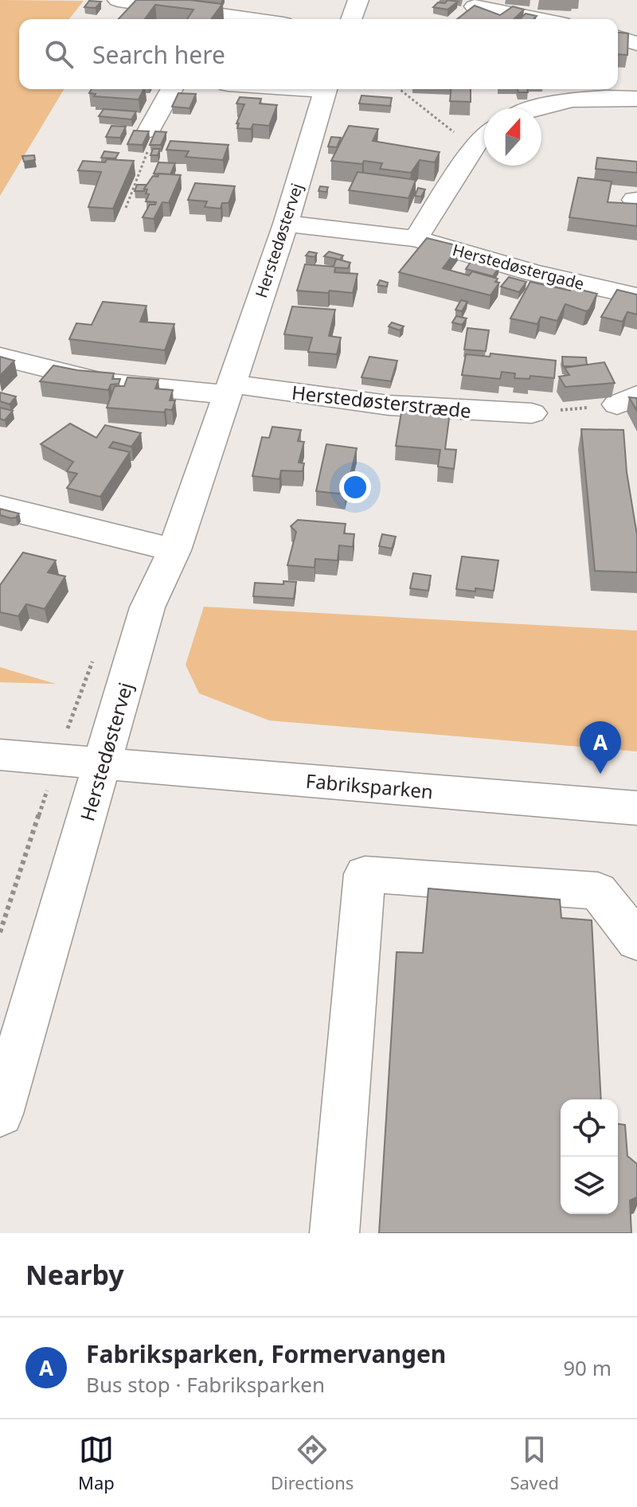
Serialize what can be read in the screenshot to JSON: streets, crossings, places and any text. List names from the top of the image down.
{
  "streets": {
    "street": [
      "Herstedøstervej",
      "Herstedøstergade",
      "Herstedøsterstræde",
      "Fabriksparken"
    ]
  },
  "crossings": [
    ["Herstedøstervej", "Herstedøstergade"],
    ["Herstedøstervej", "Herstedøsterstræde"],
    ["Herstedøstervej", "Fabriksparken"]
  ],
  "north": "top",
  "page": {
    "search": "Search here",
    "pins": "A",
    "heading": "Nearby",
    "list": [
      {
        "mark": "A",
        "name": "Fabriksparken, Formervangen",
        "note": "Bus stop · Fabriksparken",
        "value": "90 m"
      }
    ],
    "nav": ["Map", "Directions", "Saved"]
  }
}
